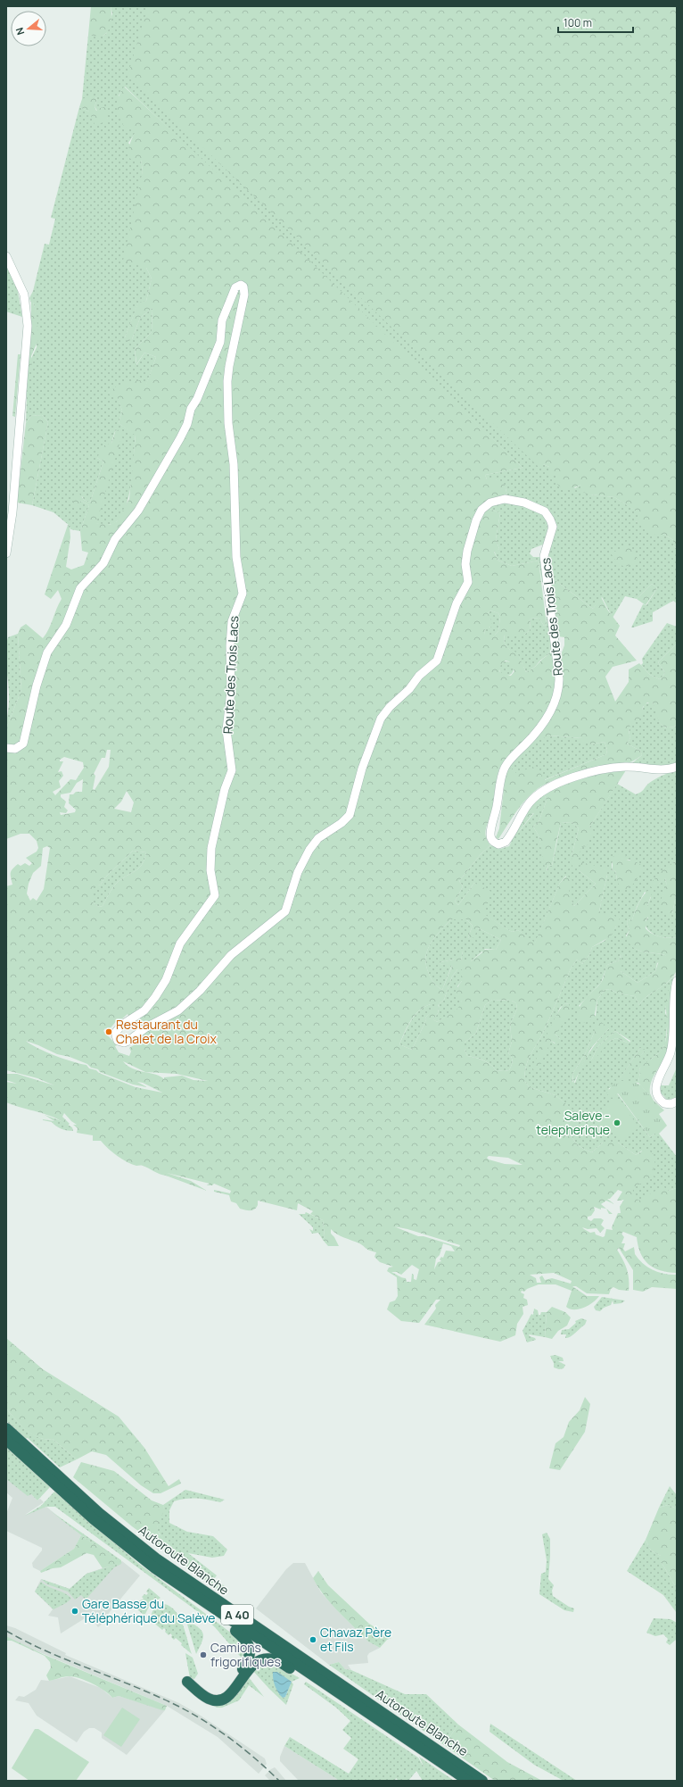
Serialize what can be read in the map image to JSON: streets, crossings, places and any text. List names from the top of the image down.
{
  "streets": {
    "highway": ["Autoroute Blanche", "A 40"],
    "street": ["Route des Trois Lacs"]
  },
  "places": [
    "Restaurant du Chalet de la Croix",
    "Saleve - telepherique",
    "Gare Basse du Téléphérique du Salève",
    "Chavaz Père et Fils",
    "Camions frigorifiques"
  ],
  "scale_bar": "100 m",
  "north": "left"
}
